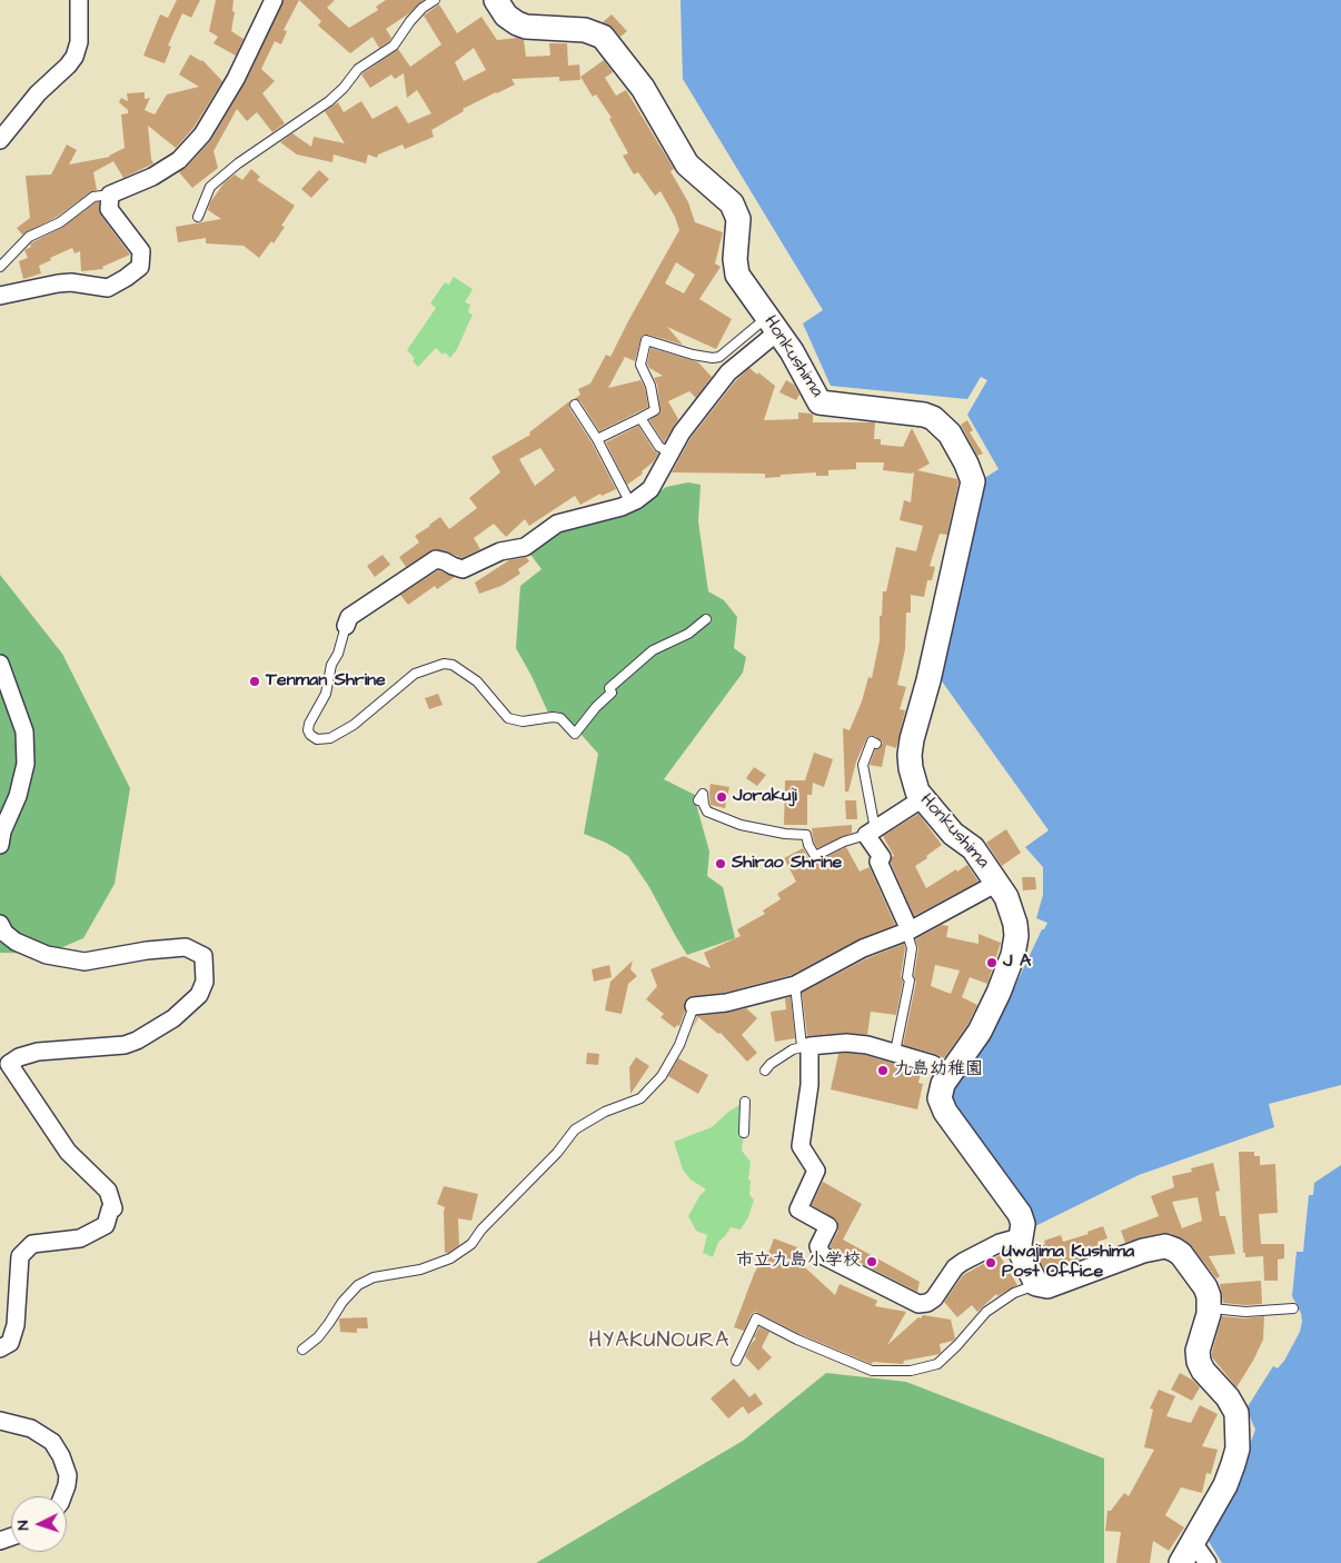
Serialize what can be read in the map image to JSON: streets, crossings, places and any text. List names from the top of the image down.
{
  "streets": {
    "main road": ["Honkushima"]
  },
  "districts": ["HYAKUNOURA"],
  "places": [
    "Tenman Shrine",
    "Jorakuji",
    "Shirao Shrine",
    "J A",
    "九島幼稚園",
    "市立九島小学校",
    "Uwajima Kushima Post Office"
  ],
  "north": "left"
}
